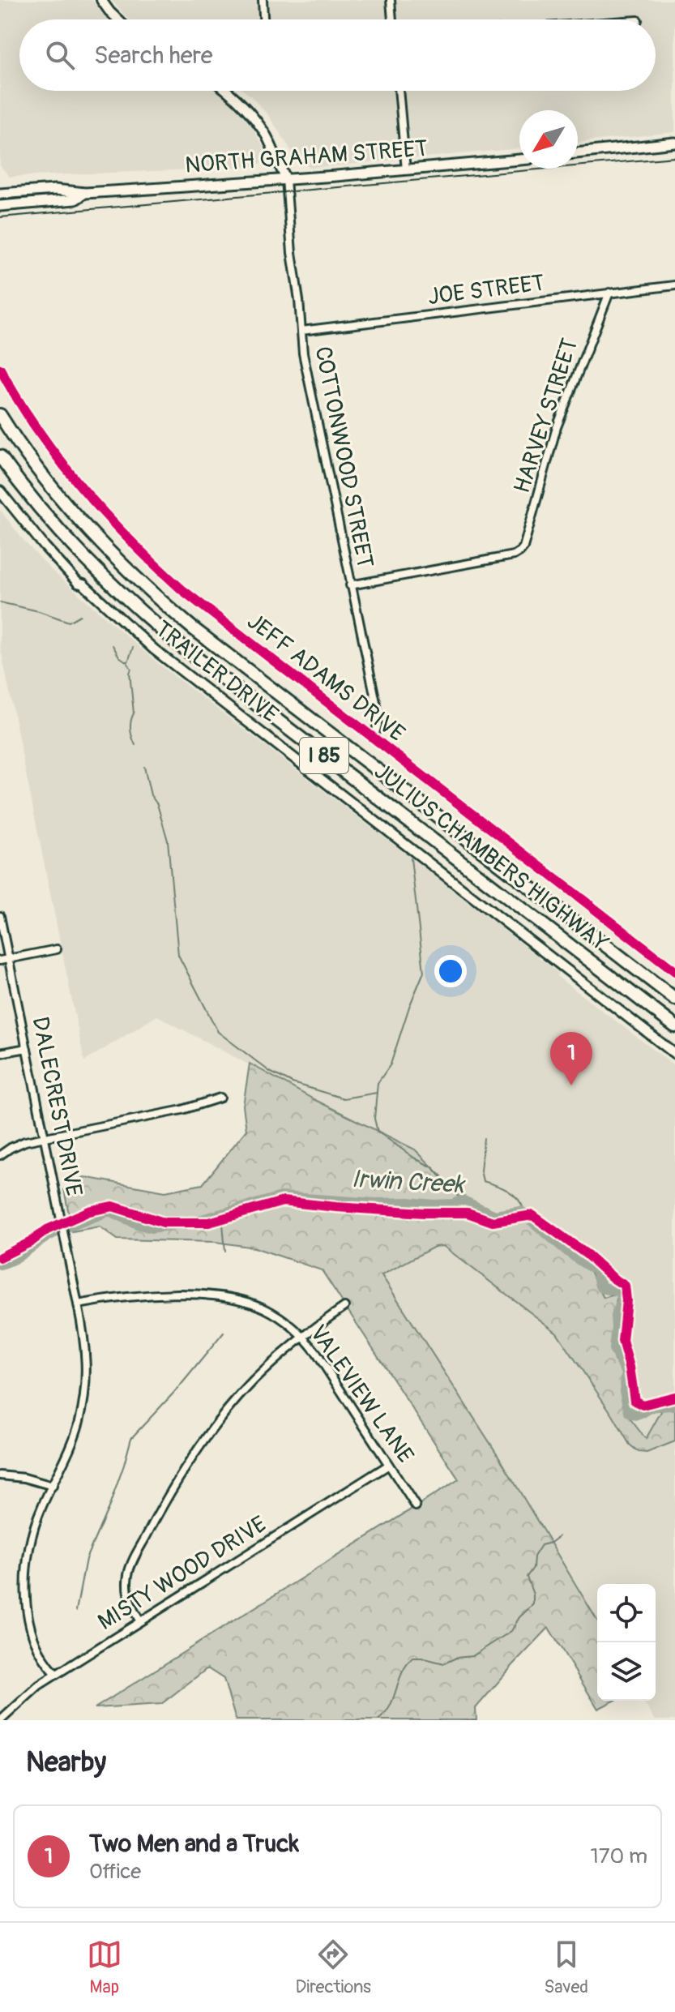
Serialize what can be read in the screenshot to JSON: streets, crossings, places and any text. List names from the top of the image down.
{
  "streets": {
    "highway": ["I 85", "JULIUS CHAMBERS HIGHWAY"],
    "main road": ["NORTH GRAHAM STREET"],
    "street": [
      "JOE STREET",
      "HARVEY STREET",
      "COTTONWOOD STREET",
      "TRAILER DRIVE",
      "JEFF ADAMS DRIVE",
      "DALECREST DRIVE",
      "VALEVIEW LANE",
      "MISTY WOOD DRIVE"
    ]
  },
  "crossings": [
    ["NORTH GRAHAM STREET", "COTTONWOOD STREET"],
    ["JOE STREET", "HARVEY STREET"],
    ["JOE STREET", "COTTONWOOD STREET"],
    ["HARVEY STREET", "COTTONWOOD STREET"],
    ["COTTONWOOD STREET", "JEFF ADAMS DRIVE"],
    ["DALECREST DRIVE", "VALEVIEW LANE"],
    ["DALECREST DRIVE", "MISTY WOOD DRIVE"],
    ["VALEVIEW LANE", "MISTY WOOD DRIVE"]
  ],
  "water": ["Irwin Creek"],
  "north": "bottom left",
  "page": {
    "search": "Search here",
    "pins": "1",
    "heading": "Nearby",
    "list": [
      {
        "mark": "1",
        "name": "Two Men and a Truck",
        "note": "Office",
        "value": "170 m"
      }
    ],
    "nav": ["Map", "Directions", "Saved"]
  }
}
